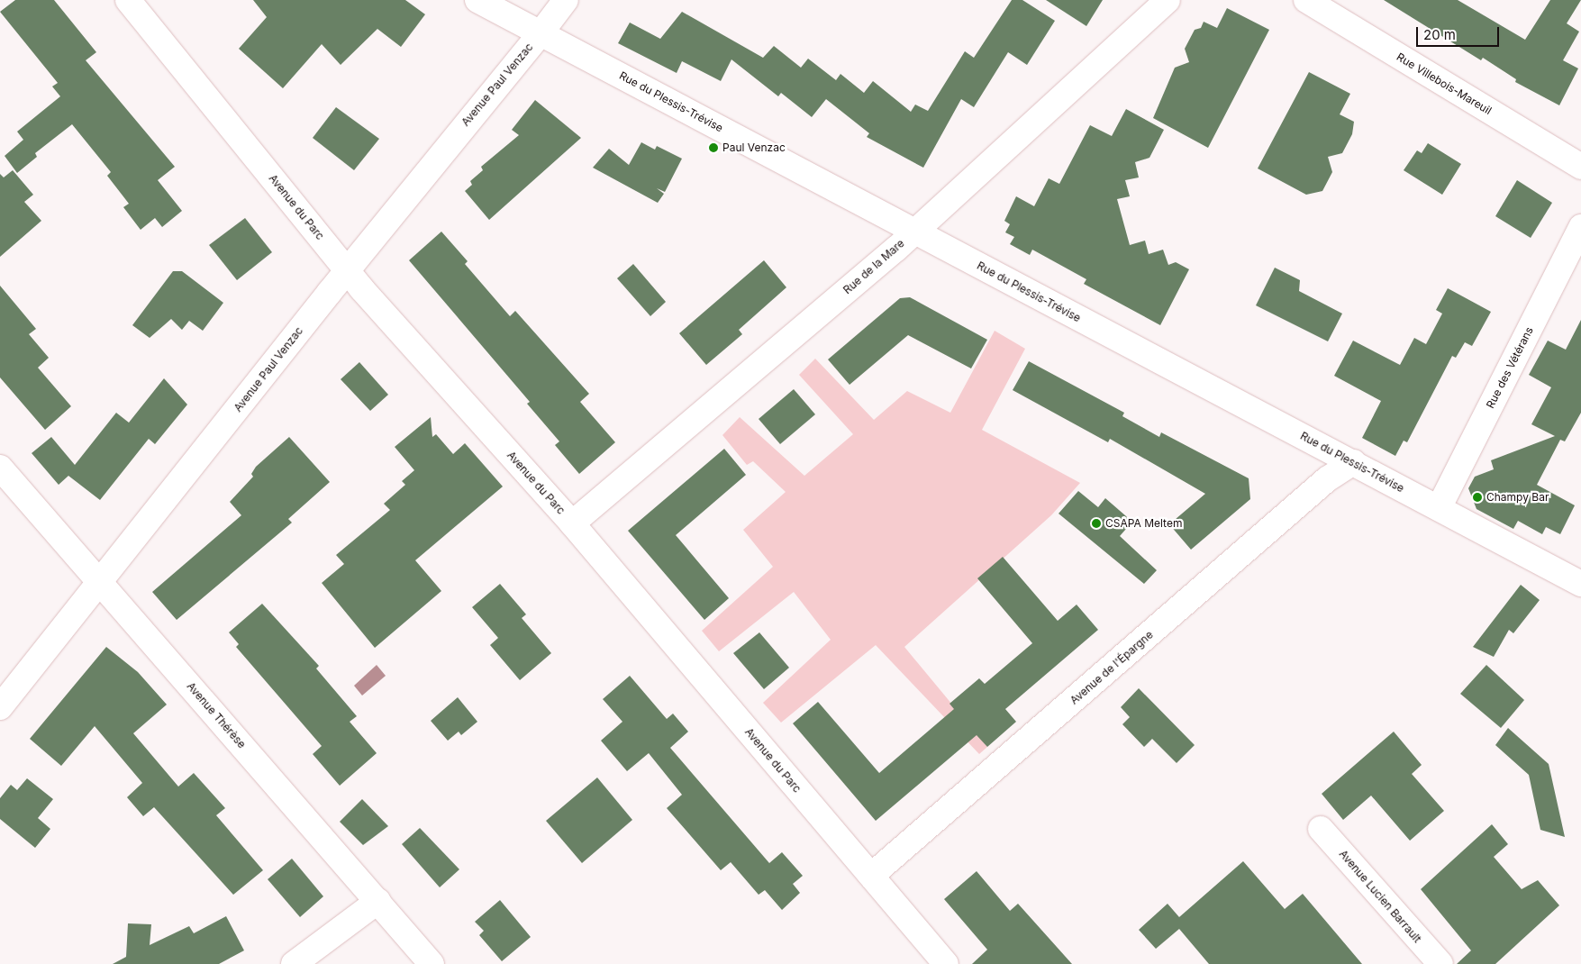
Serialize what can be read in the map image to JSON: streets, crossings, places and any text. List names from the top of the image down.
{
  "streets": {
    "street": [
      "Rue Villebois-Mareuil",
      "Avenue Paul Venzac",
      "Rue du Plessis-Trévise",
      "Avenue du Parc",
      "Rue de la Mare",
      "Rue des Vétérans",
      "Avenue de l'Épargne",
      "Avenue Thérèse",
      "Avenue Lucien Barrault"
    ]
  },
  "crossings": [
    ["Avenue Paul Venzac", "Rue du Plessis-Trévise"],
    ["Avenue Paul Venzac", "Avenue du Parc"],
    ["Avenue Paul Venzac", "Avenue Thérèse"],
    ["Rue du Plessis-Trévise", "Rue de la Mare"],
    ["Rue du Plessis-Trévise", "Rue des Vétérans"],
    ["Rue du Plessis-Trévise", "Avenue de l'Épargne"],
    ["Avenue du Parc", "Rue de la Mare"],
    ["Avenue du Parc", "Avenue de l'Épargne"]
  ],
  "places": ["Paul Venzac", "Champy Bar", "CSAPA Meltem"],
  "scale_bar": "20 m"
}
